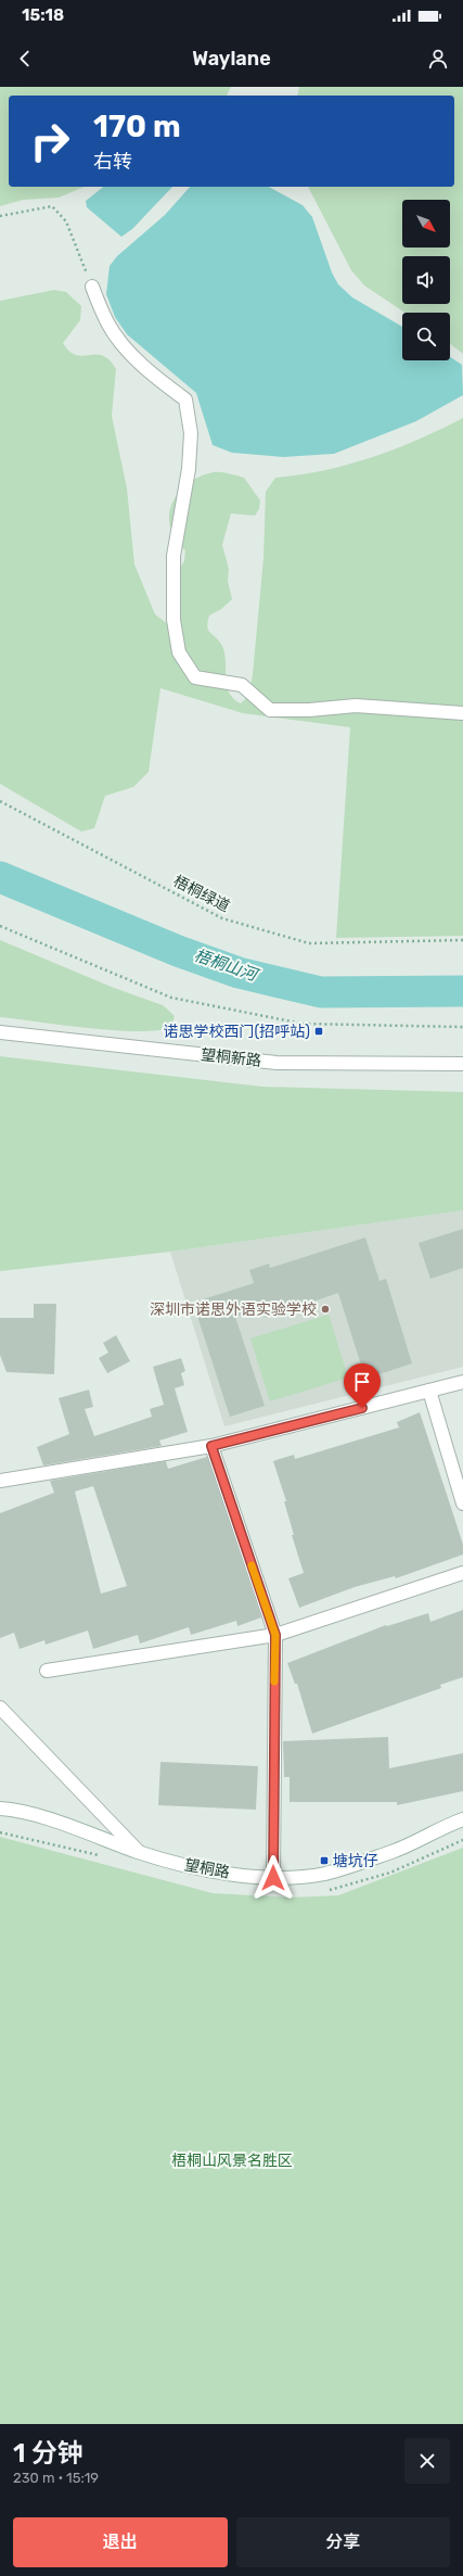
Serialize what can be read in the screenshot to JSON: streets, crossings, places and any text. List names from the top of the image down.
{
  "streets": {
    "street": ["望桐新路", "望桐路"],
    "path": ["梧桐绿道"]
  },
  "water": ["梧桐山河"],
  "parks": ["梧桐山风景名胜区"],
  "places": {
    "transit": ["诺思学校西门(招呼站)", "塘坑仔"],
    "other": ["深圳市诺思外语实验学校"]
  },
  "north": "bottom right",
  "page": {
    "status": "15:18",
    "header": "Waylane",
    "turn": ["170 m", "右转"],
    "heading": ["1 分钟", "230 m · 15:19"],
    "buttons": ["退出", "分享"]
  }
}
